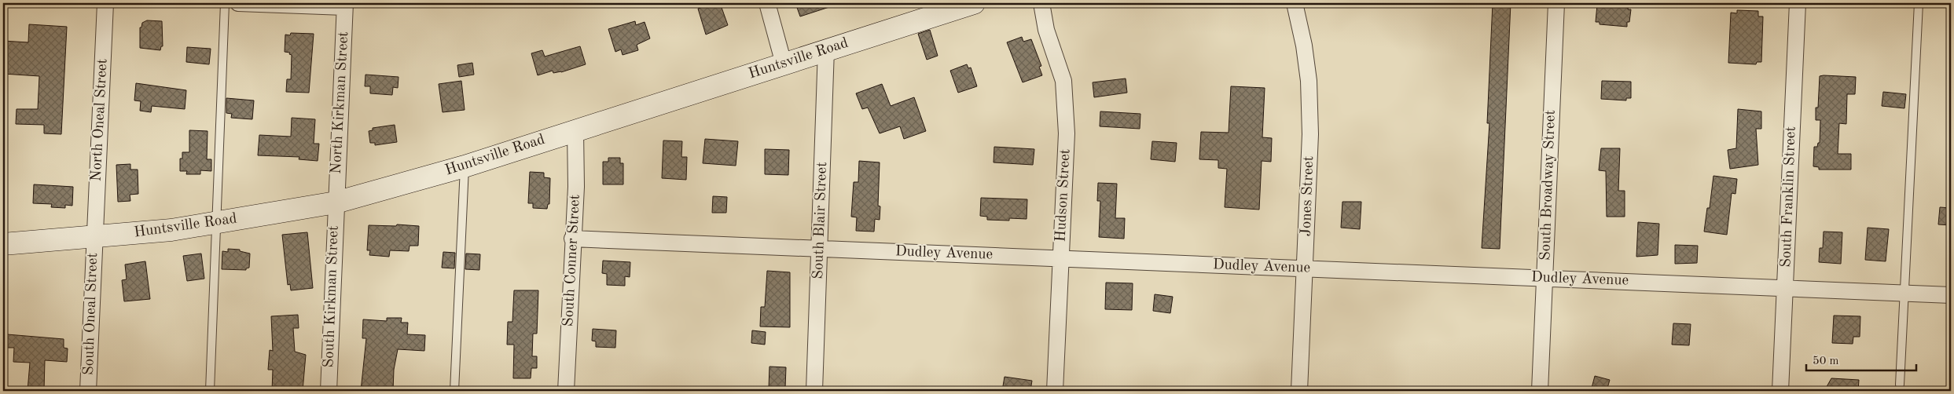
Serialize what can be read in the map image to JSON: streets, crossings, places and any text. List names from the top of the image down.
{
  "streets": {
    "main road": ["Huntsville Road"],
    "street": [
      "North Kirkman Street",
      "North Oneal Street",
      "South Broadway Street",
      "Hudson Street",
      "Jones Street",
      "South Franklin Street",
      "South Blair Street",
      "Dudley Avenue",
      "South Conner Street",
      "South Kirkman Street",
      "South Oneal Street"
    ]
  },
  "crossings": [
    ["Huntsville Road", "North Kirkman Street"],
    ["Huntsville Road", "North Oneal Street"],
    ["Huntsville Road", "South Blair Street"],
    ["Huntsville Road", "South Conner Street"],
    ["Huntsville Road", "South Kirkman Street"],
    ["Huntsville Road", "South Oneal Street"],
    ["North Kirkman Street", "South Kirkman Street"],
    ["North Oneal Street", "South Oneal Street"],
    ["South Broadway Street", "Dudley Avenue"],
    ["Hudson Street", "Dudley Avenue"],
    ["Jones Street", "Dudley Avenue"],
    ["South Franklin Street", "Dudley Avenue"],
    ["South Blair Street", "Dudley Avenue"],
    ["Dudley Avenue", "South Conner Street"]
  ],
  "scale_bar": "50 m"
}
